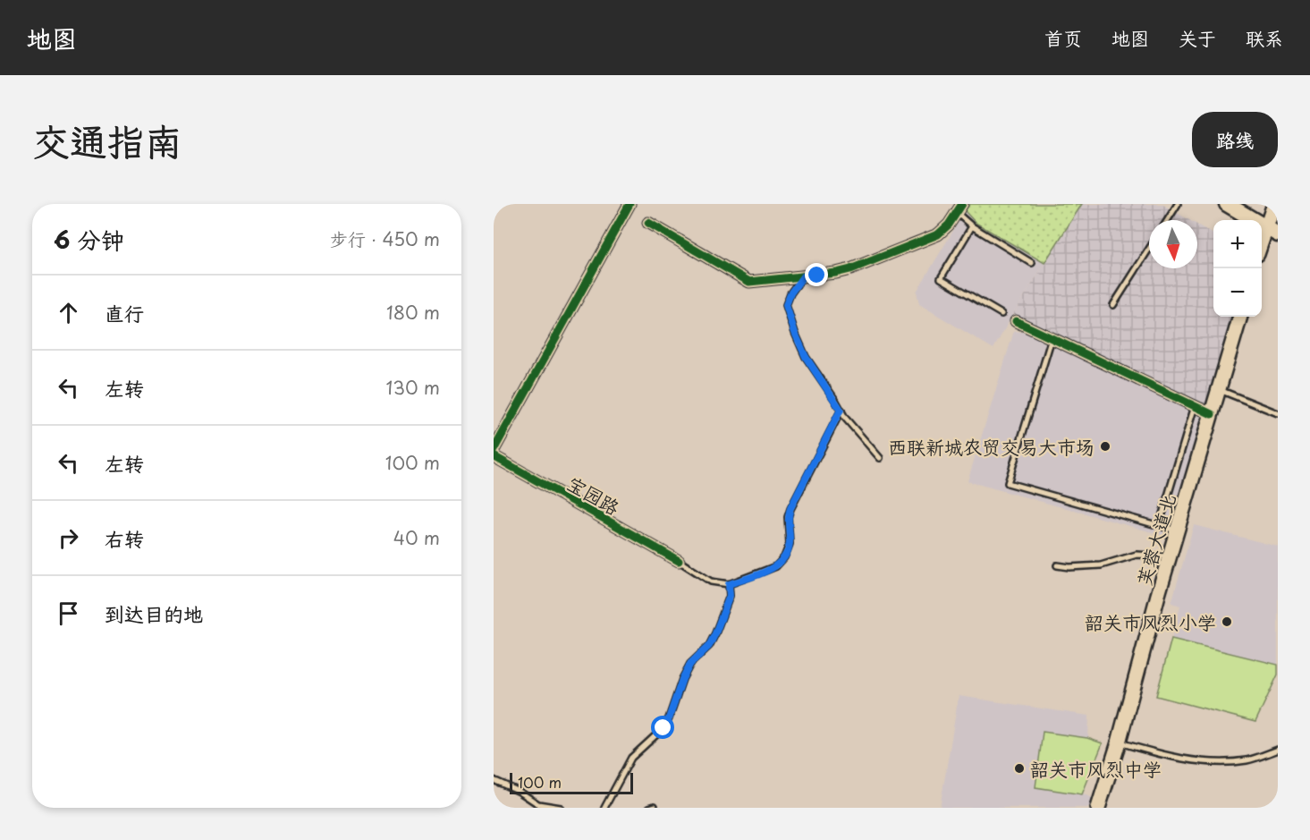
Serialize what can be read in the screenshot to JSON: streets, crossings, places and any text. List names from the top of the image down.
{
  "streets": {
    "main road": ["芙蓉大道北"],
    "street": ["宝园路"]
  },
  "places": ["西联新城农贸交易大市场", "韶关市风烈小学", "韶关市风烈中学"],
  "scale_bar": "100 m",
  "north": "bottom",
  "page": {
    "header": "地图",
    "nav": [
      "首页",
      "地图",
      "关于",
      "联系"
    ],
    "title": "交通指南",
    "buttons": "路线",
    "heading": ["6 分钟", "步行 · 450 m"],
    "map_buttons": ["+", "−"],
    "list": [
      ["直行", "180 m"],
      ["左转", "130 m"],
      ["左转", "100 m"],
      ["右转", "40 m"],
      "到达目的地"
    ],
    "scale": "100 m"
  }
}
